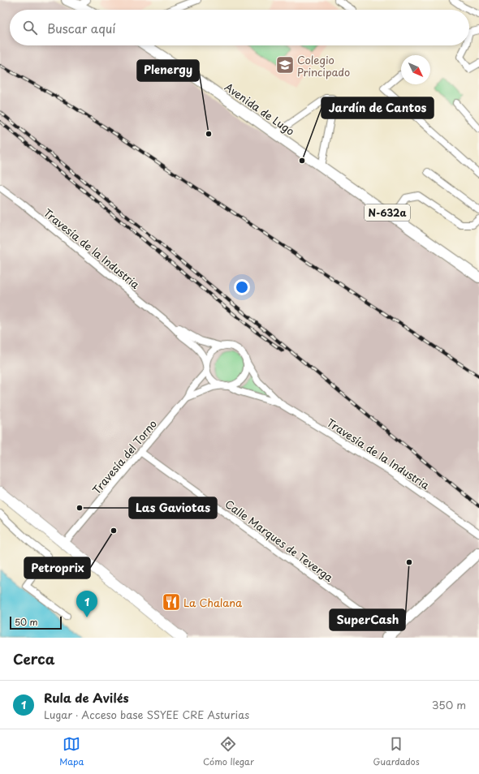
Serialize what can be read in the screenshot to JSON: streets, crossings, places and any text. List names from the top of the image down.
{
  "streets": {
    "main road": ["Avenida de Lugo", "N-632a"],
    "street": ["Travesía de la Industria", "Travesía del Torno", "Calle Marques de Teverga"]
  },
  "crossings": [
    ["Travesía de la Industria", "Travesía del Torno"],
    ["Travesía del Torno", "Calle Marques de Teverga"]
  ],
  "places": {
    "school or university": ["Colegio Principado"],
    "other": [
      "Plenergy",
      "Jardín de Cantos",
      "Las Gaviotas",
      "Petroprix",
      "SuperCash"
    ],
    "restaurant": ["La Chalana"]
  },
  "scale_bar": "50 m",
  "north": "bottom right",
  "page": {
    "search": "Buscar aquí",
    "pins": "1",
    "scale": "50 m",
    "heading": "Cerca",
    "list": [
      {
        "mark": "1",
        "name": "Rula de Avilés",
        "note": "Lugar · Acceso base SSYEE CRE Asturias",
        "value": "350 m"
      }
    ],
    "nav": ["Mapa", "Cómo llegar", "Guardados"]
  }
}
